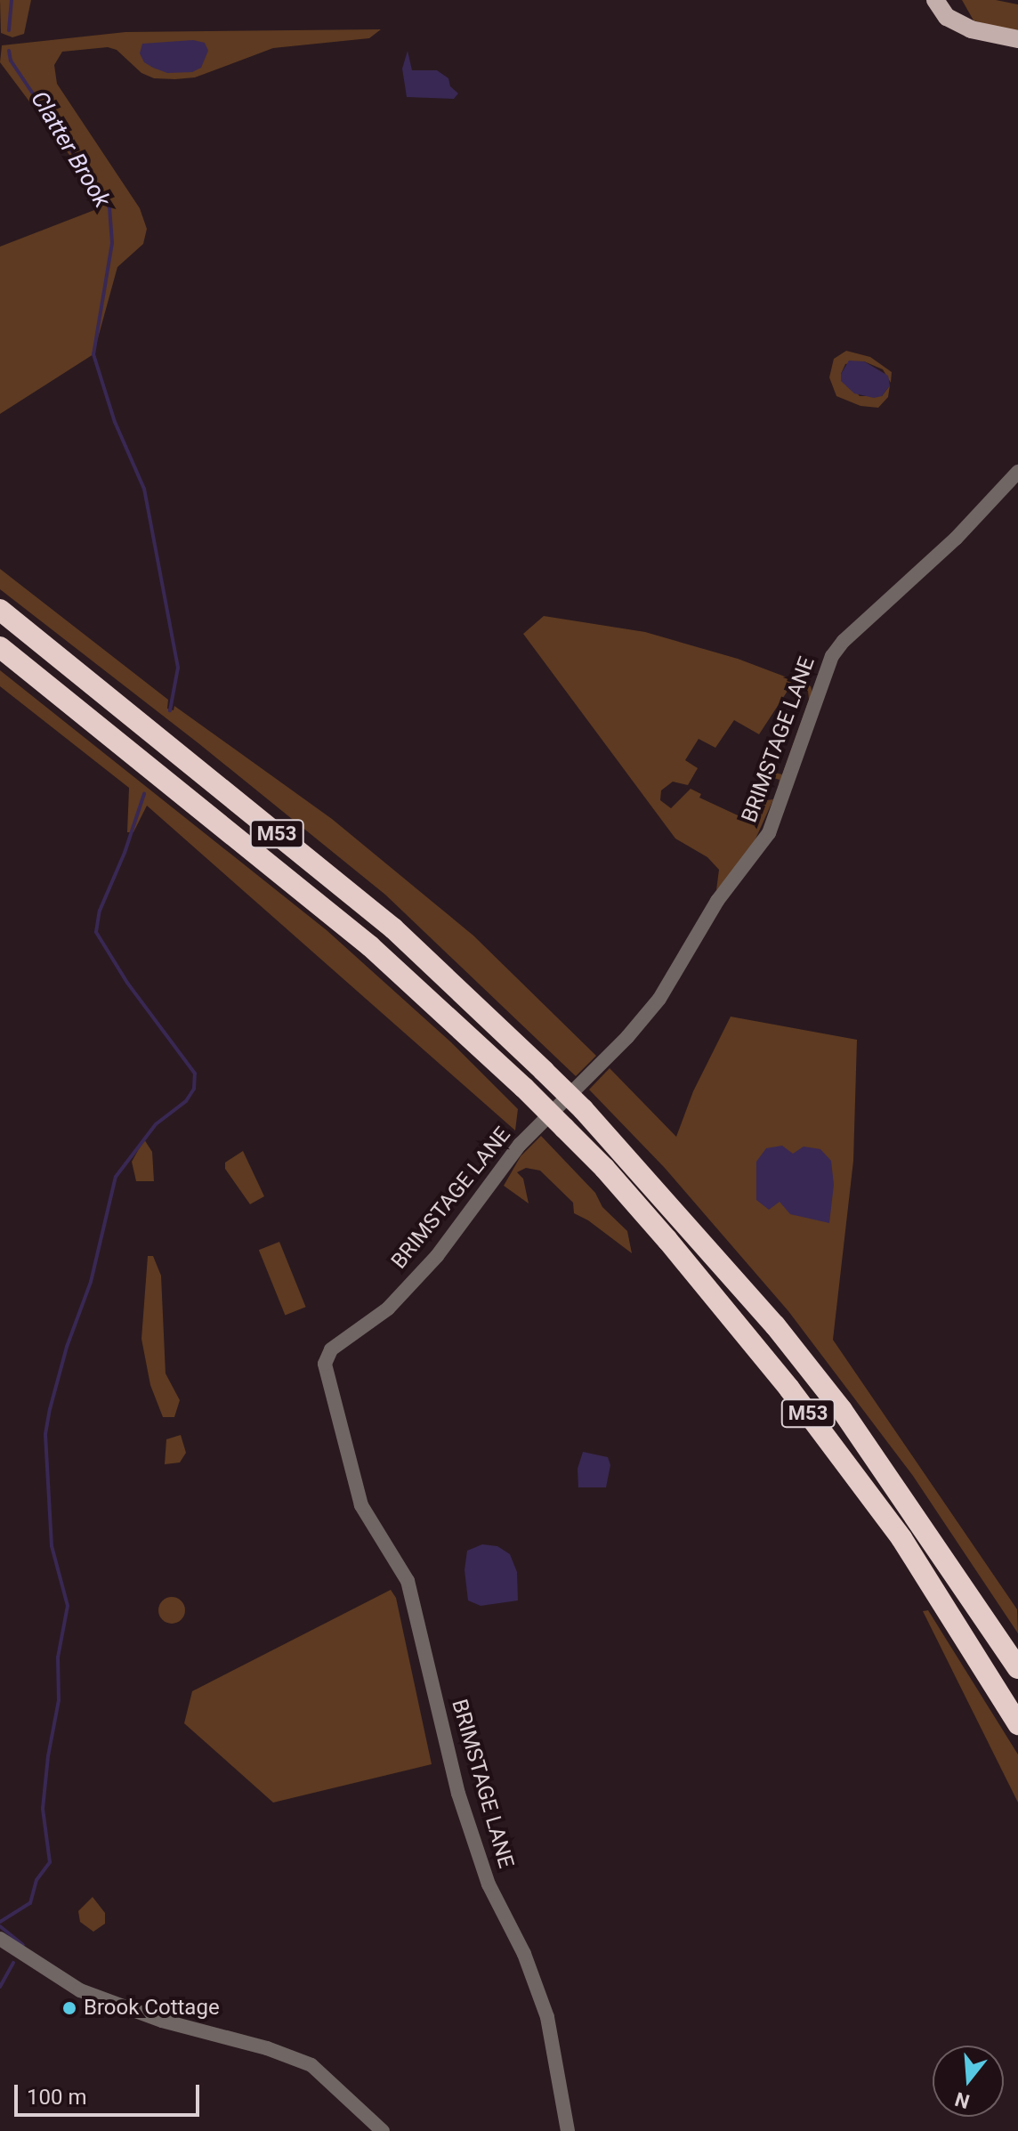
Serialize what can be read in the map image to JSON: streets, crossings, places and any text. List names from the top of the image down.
{
  "streets": {
    "highway": ["M53"],
    "street": ["BRIMSTAGE LANE"]
  },
  "water": ["Clatter Brook"],
  "places": ["Brook Cottage"],
  "scale_bar": "100 m",
  "north": "bottom"
}
